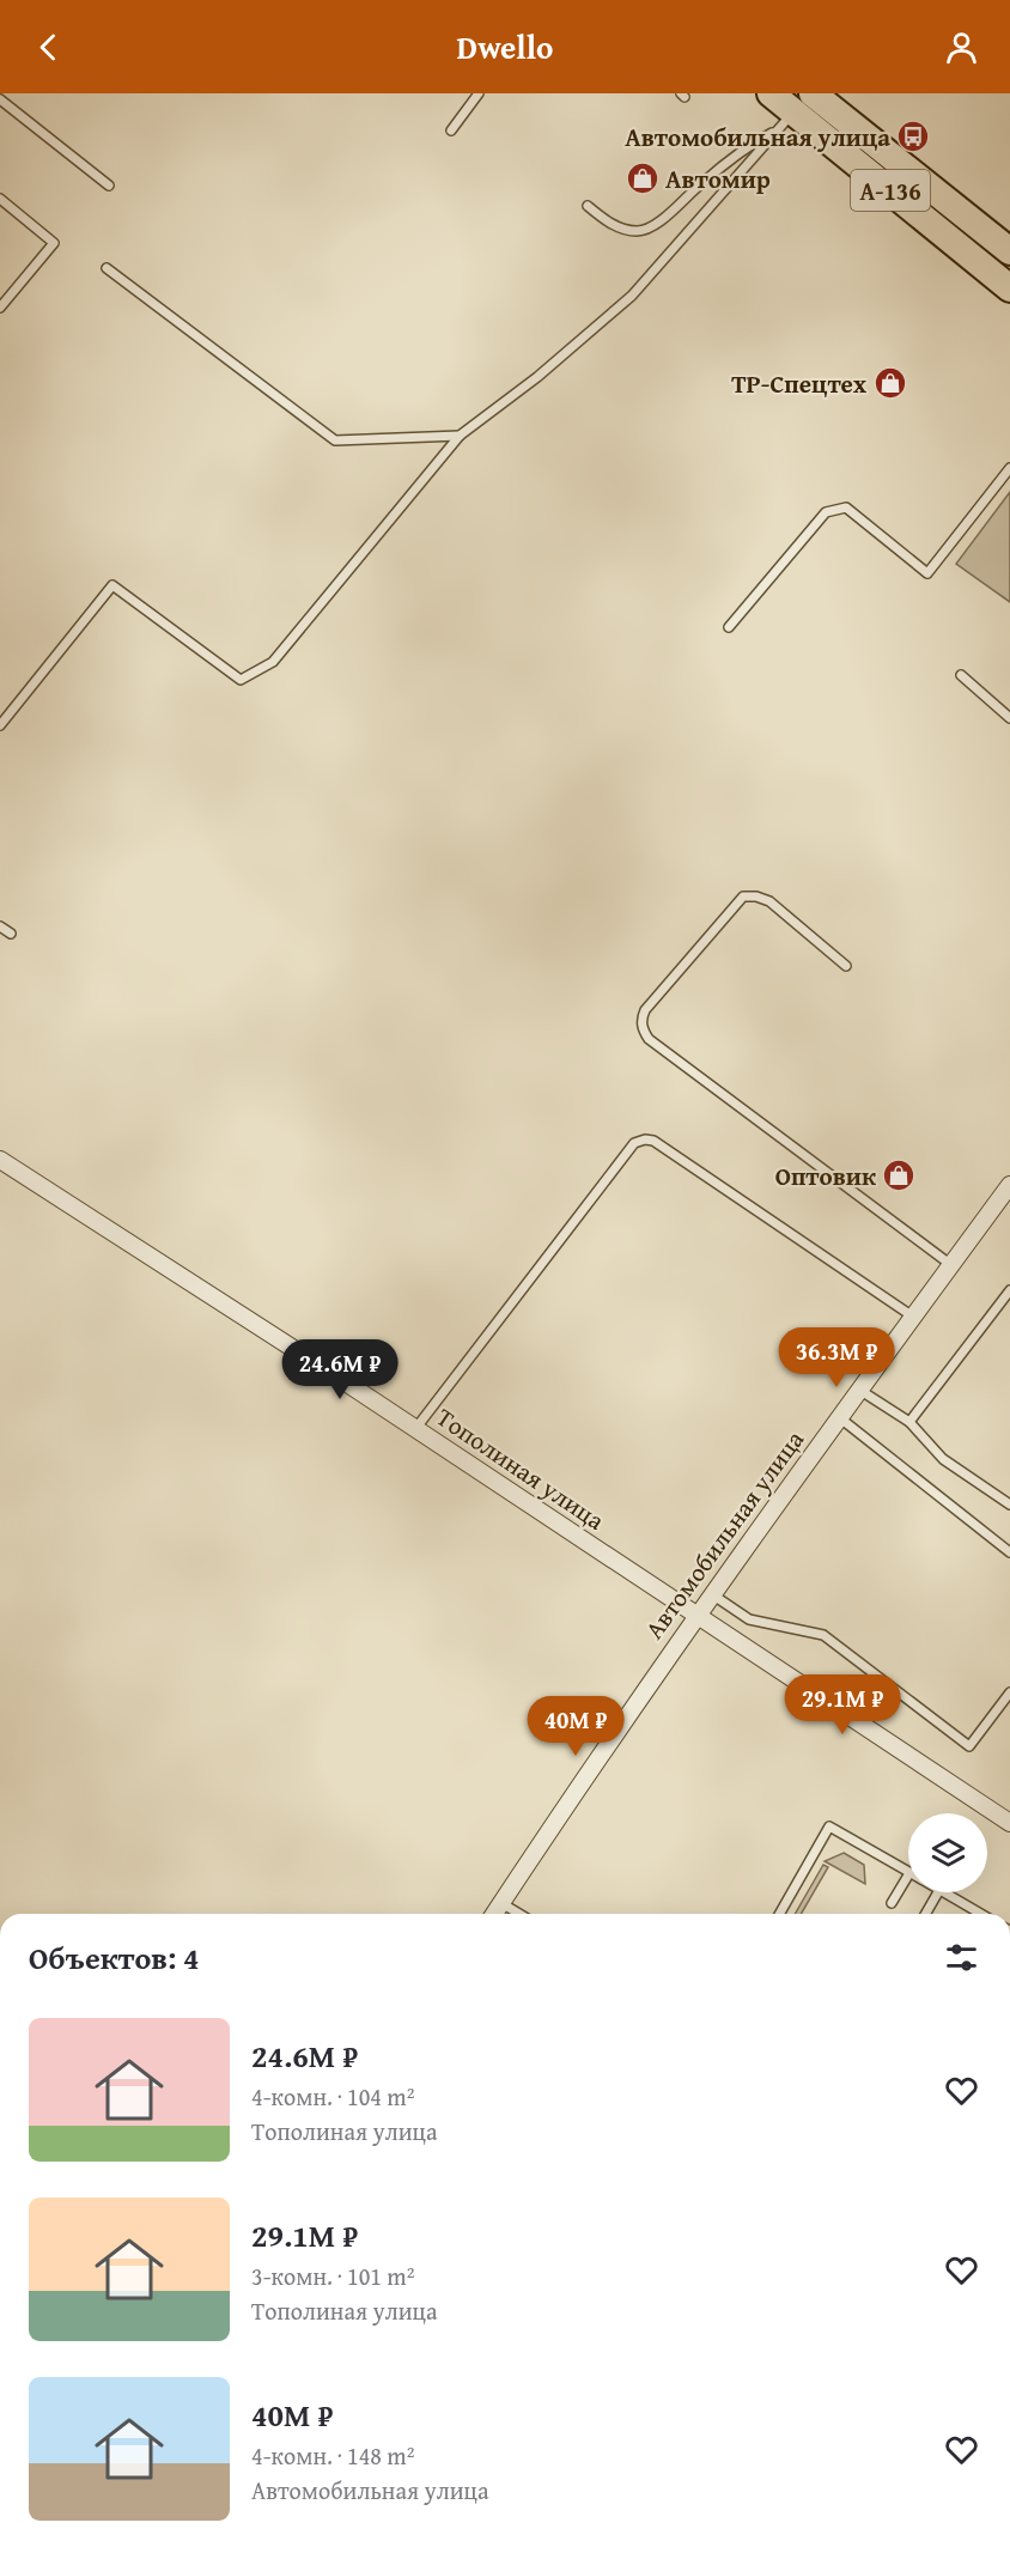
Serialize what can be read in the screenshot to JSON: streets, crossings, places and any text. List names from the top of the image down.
{
  "streets": {
    "main road": ["А-136"],
    "street": ["Тополиная улица", "Автомобильная улица"]
  },
  "crossings": [
    ["Тополиная улица", "Автомобильная улица"]
  ],
  "places": {
    "bus stop": ["Автомобильная улица"],
    "shop": ["Автомир", "ТР-Спецтех", "Оптовик"]
  },
  "page": {
    "header": "Dwello",
    "price": [
      "36.3M ₽",
      "24.6M ₽",
      "29.1M ₽",
      "40M ₽"
    ],
    "heading": "Объектов: 4",
    "list": [
      {
        "name": "24.6M ₽",
        "note": "4-комн. · 104 m² · Тополиная улица"
      },
      {
        "name": "29.1M ₽",
        "note": "3-комн. · 101 m² · Тополиная улица"
      },
      {
        "name": "40M ₽",
        "note": "4-комн. · 148 m² · Автомобильная улица"
      }
    ]
  }
}
